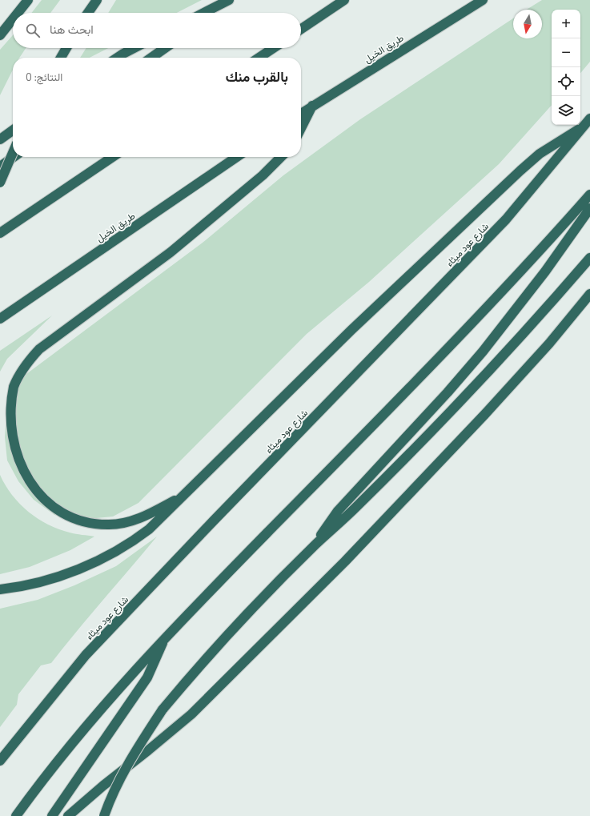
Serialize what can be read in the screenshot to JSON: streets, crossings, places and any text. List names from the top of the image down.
{
  "streets": {
    "highway": ["طريق الخيل", "شارع عود ميثاء"]
  },
  "north": "bottom",
  "page": {
    "map_buttons": ["+", "−"],
    "search": "ابحث هنا",
    "heading": ["بالقرب منك", "النتائج: 0"]
  }
}
